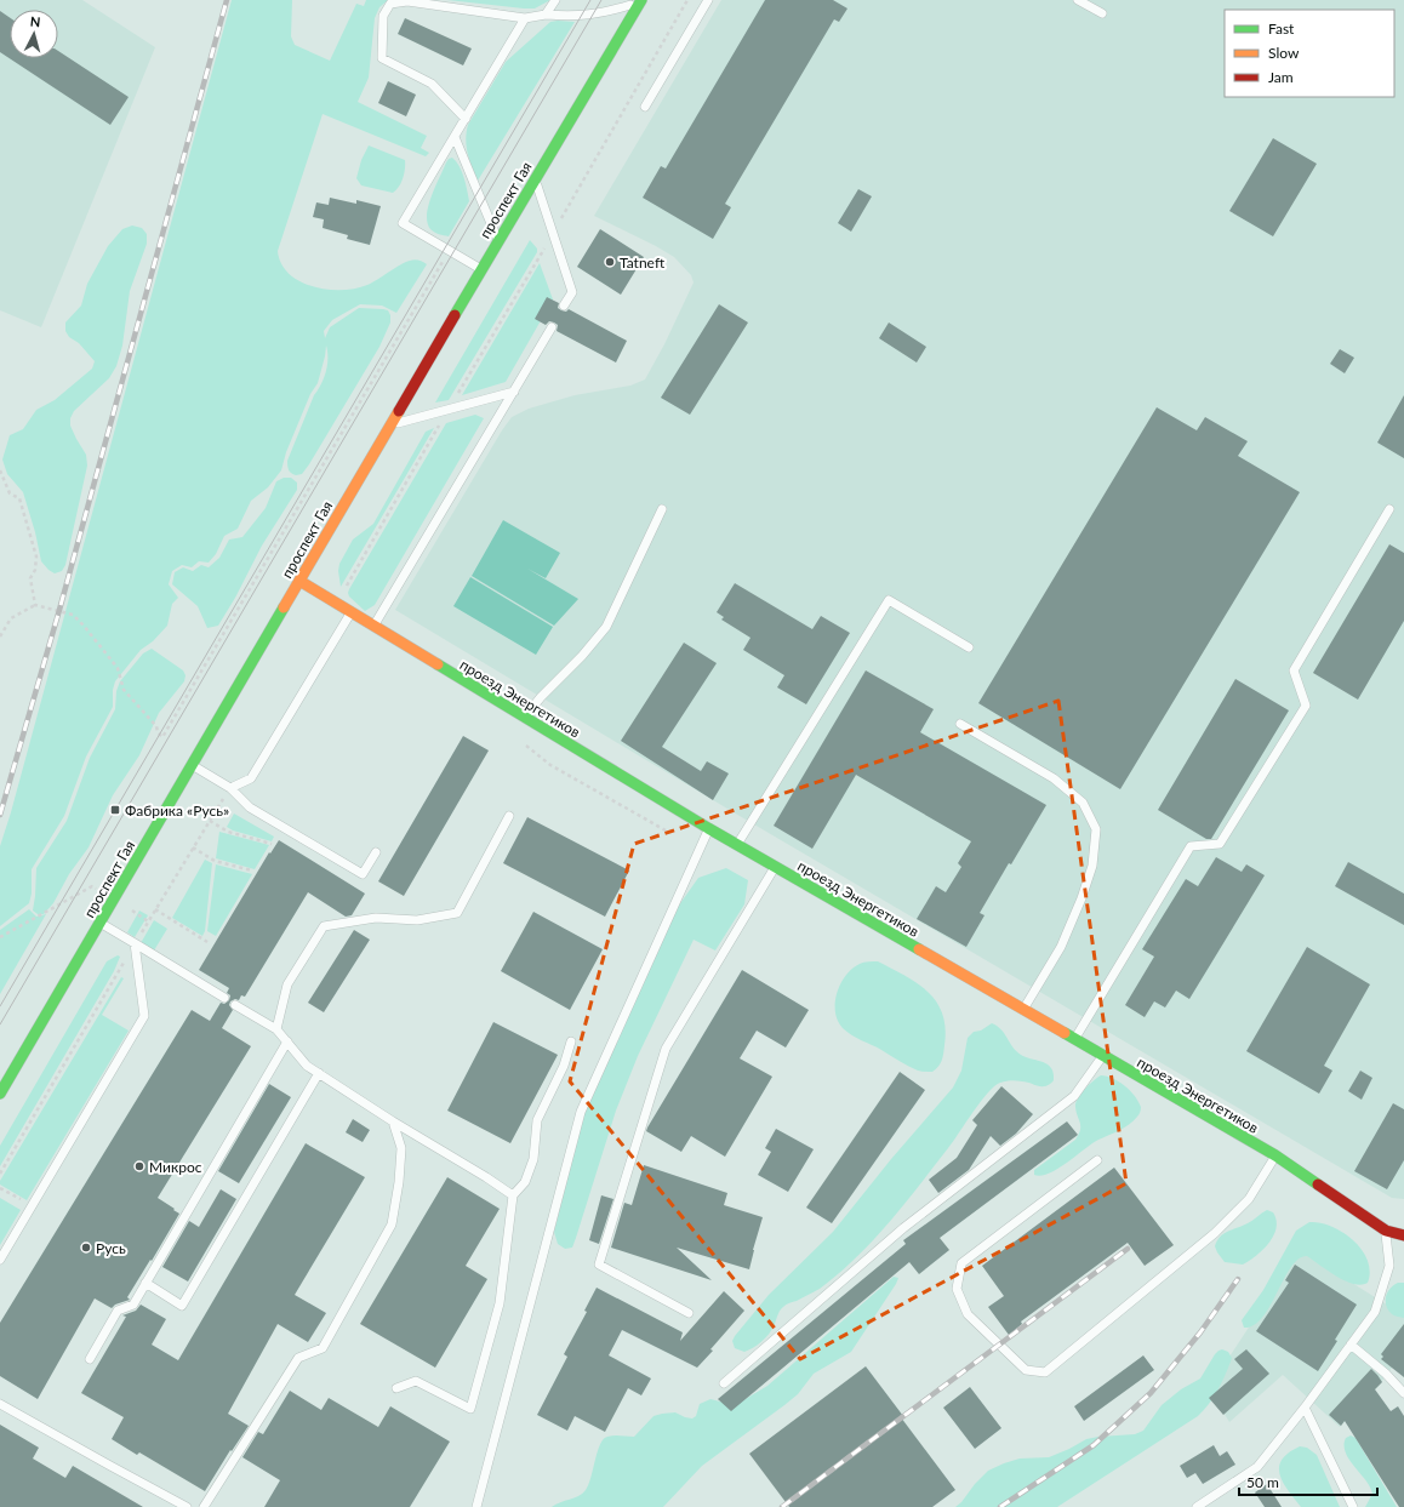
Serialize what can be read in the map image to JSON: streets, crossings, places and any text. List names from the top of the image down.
{
  "streets": {
    "street": ["проспект Гая", "проезд Энергетиков"]
  },
  "crossings": [
    ["проспект Гая", "проезд Энергетиков"]
  ],
  "places": {
    "other": ["Tatneft", "Микрос", "Русь"],
    "transit": ["Фабрика «Русь»"]
  },
  "legend": ["Fast", "Slow", "Jam"],
  "scale_bar": "50 m",
  "north": "top"
}
